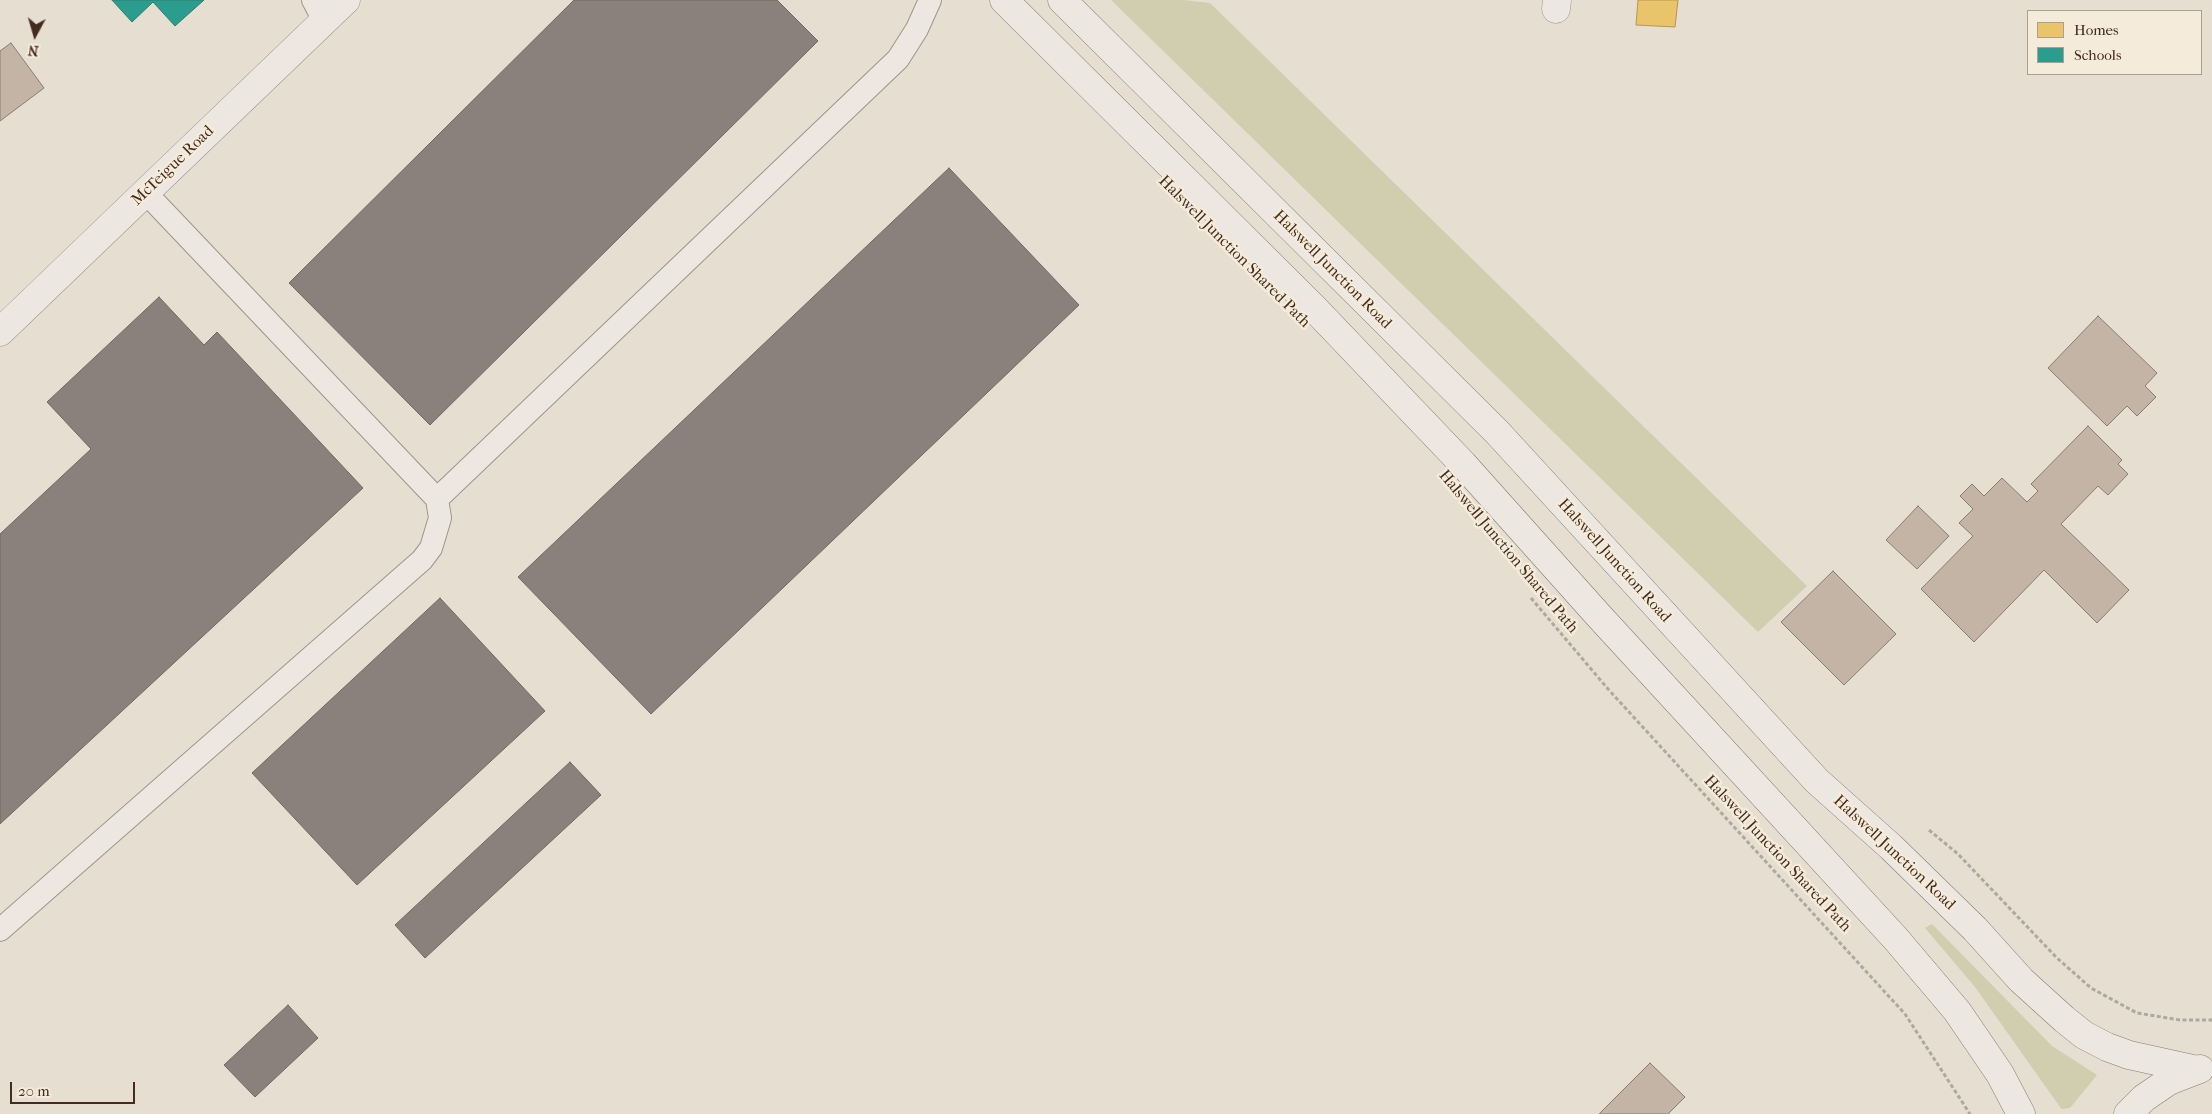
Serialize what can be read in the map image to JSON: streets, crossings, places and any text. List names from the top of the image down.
{
  "streets": {
    "main road": ["McTeigue Road", "Halswell Junction Road"],
    "path": ["Halswell Junction Shared Path"]
  },
  "legend": ["Homes", "Schools"],
  "scale_bar": "20 m",
  "north": "bottom"
}
